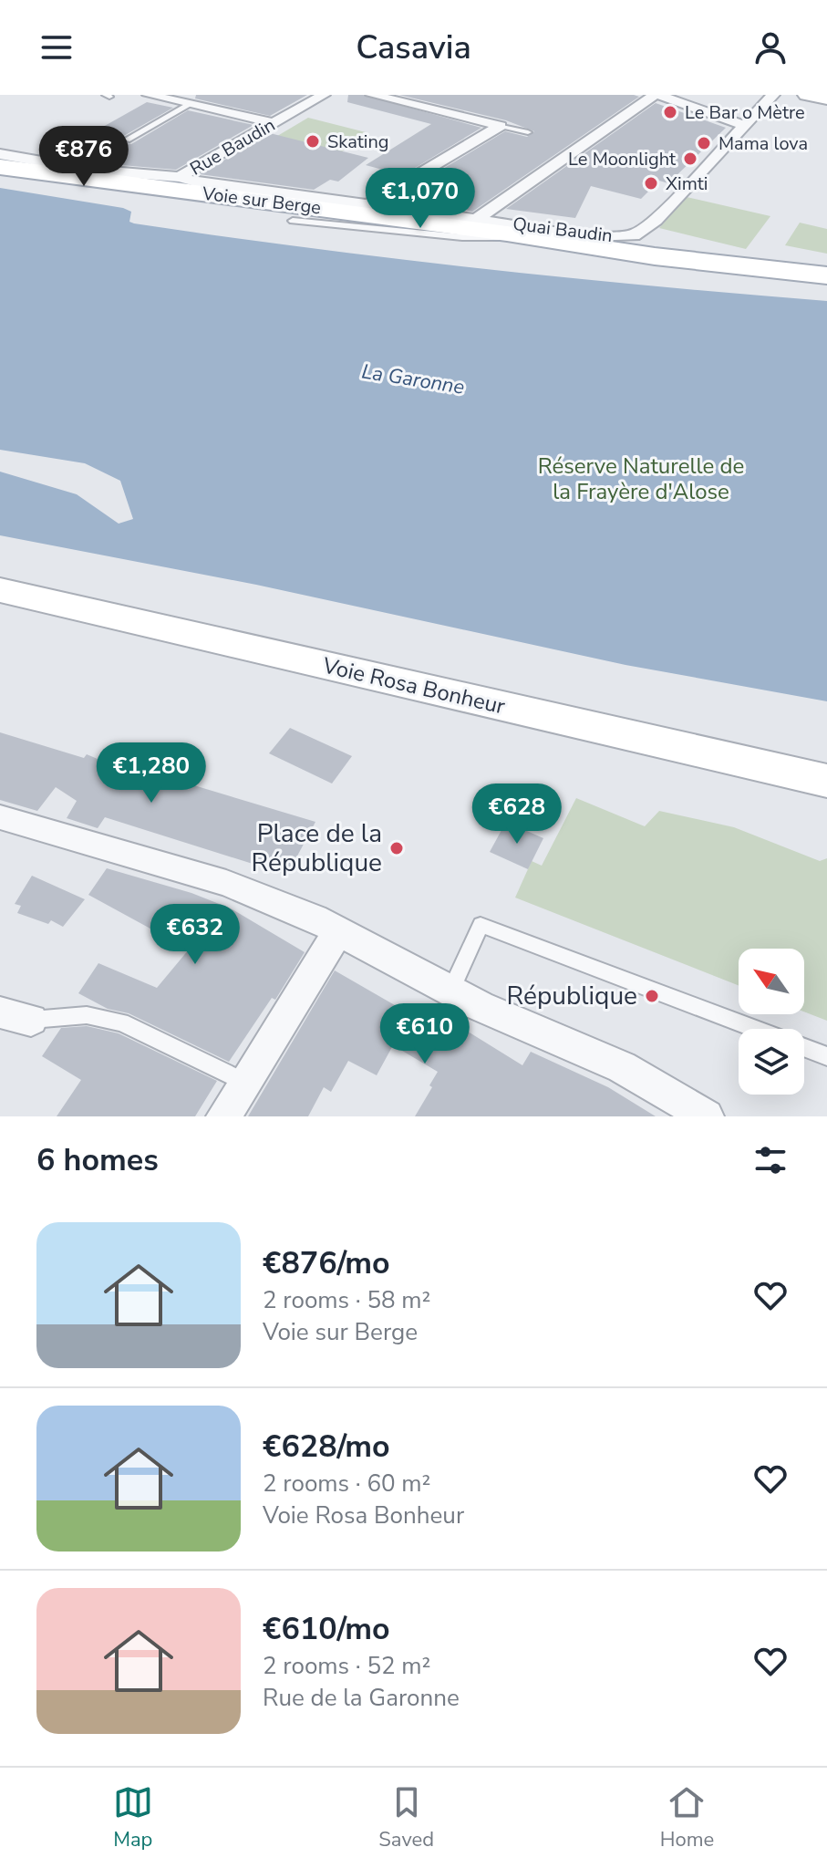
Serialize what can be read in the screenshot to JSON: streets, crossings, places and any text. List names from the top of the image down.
{
  "streets": {
    "main road": ["Voie sur Berge"],
    "street": ["Rue Baudin", "Quai Baudin", "Voie Rosa Bonheur"]
  },
  "crossings": [
    ["Rue Baudin", "Quai Baudin"]
  ],
  "water": ["La Garonne"],
  "parks": ["Réserve Naturelle de la Frayère d'Alose"],
  "places": [
    "Le Bar o Mètre",
    "Skating",
    "Mama lova",
    "Le Moonlight",
    "Ximti",
    "Place de la République",
    "République"
  ],
  "north": "top left",
  "page": {
    "header": "Casavia",
    "price": [
      "€876",
      "€1,070",
      "€1,280",
      "€628",
      "€632",
      "€610"
    ],
    "heading": "6 homes",
    "list": [
      {
        "name": "€876/mo",
        "note": "2 rooms · 58 m² · Voie sur Berge"
      },
      {
        "name": "€628/mo",
        "note": "2 rooms · 60 m² · Voie Rosa Bonheur"
      },
      {
        "name": "€610/mo",
        "note": "2 rooms · 52 m² · Rue de la Garonne"
      }
    ],
    "tabs": ["Map", "Saved", "Home"]
  }
}
